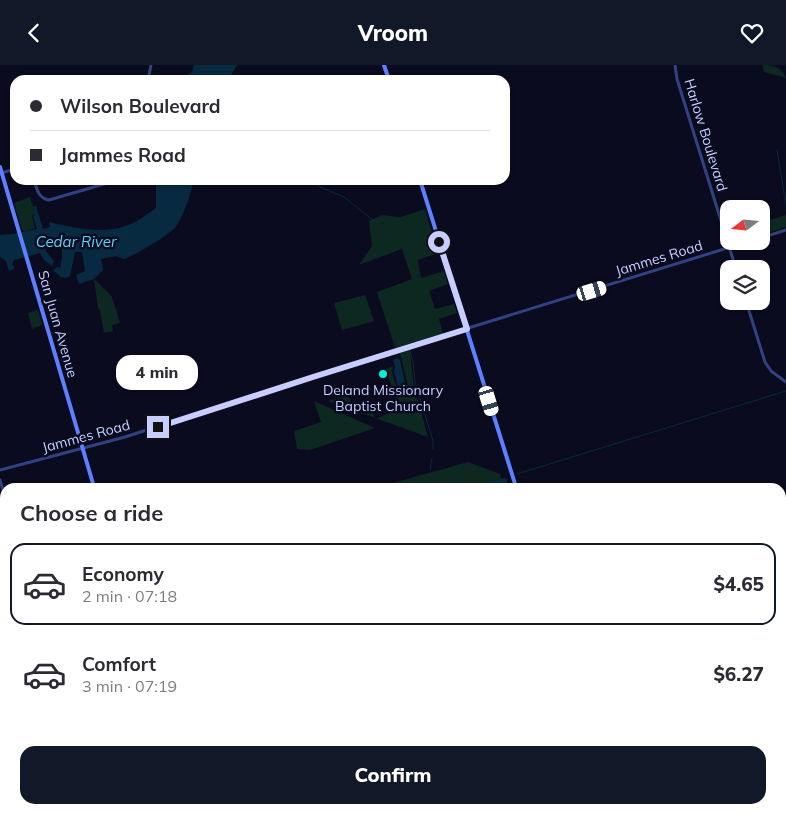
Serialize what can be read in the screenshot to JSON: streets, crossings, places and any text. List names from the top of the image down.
{
  "streets": {
    "main road": ["San Juan Avenue"],
    "street": ["Harlow Boulevard", "Jammes Road"]
  },
  "crossings": [
    ["Jammes Road", "San Juan Avenue"]
  ],
  "water": ["Cedar River"],
  "places": ["Deland Missionary Baptist Church"],
  "north": "left",
  "page": {
    "header": "Vroom",
    "banner": ["Wilson Boulevard", "Jammes Road"],
    "bubble": "4 min",
    "heading": "Choose a ride",
    "list": [
      {
        "name": "Economy",
        "note": "2 min · 07:18",
        "value": "$4.65"
      },
      {
        "name": "Comfort",
        "note": "3 min · 07:19",
        "value": "$6.27"
      }
    ],
    "buttons": "Confirm"
  }
}
